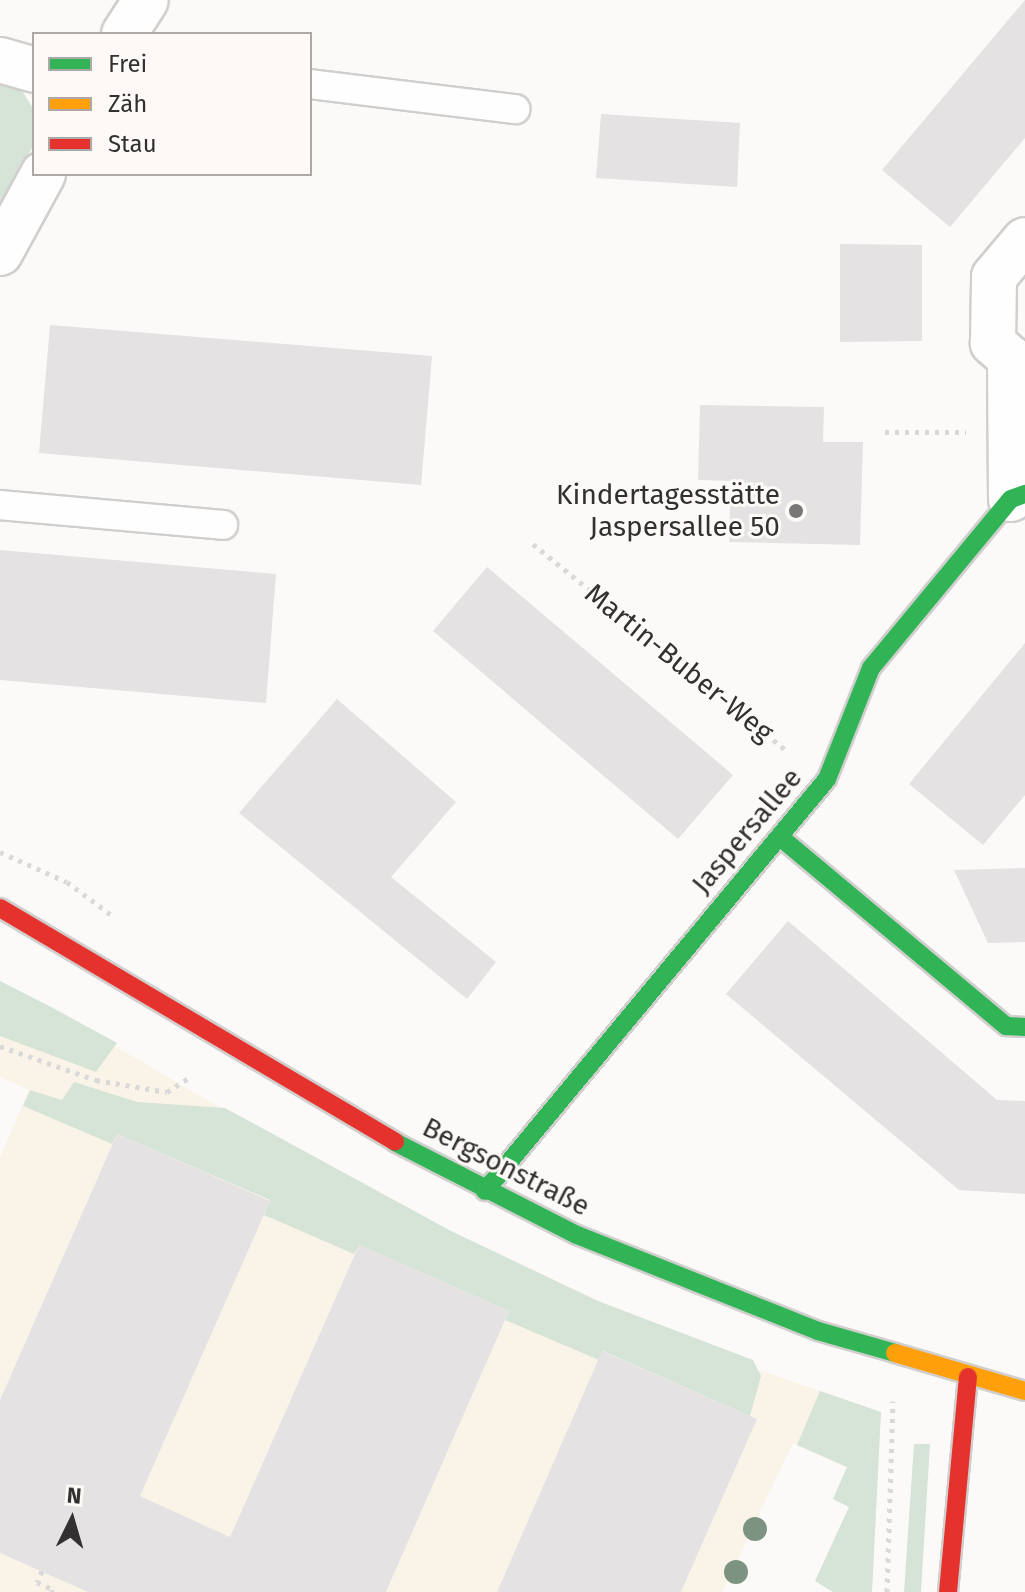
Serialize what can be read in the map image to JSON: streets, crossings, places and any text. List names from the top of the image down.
{
  "streets": {
    "street": ["Jaspersallee", "Bergsonstraße"],
    "path": ["Martin-Buber-Weg"]
  },
  "crossings": [
    ["Martin-Buber-Weg", "Jaspersallee"],
    ["Jaspersallee", "Bergsonstraße"]
  ],
  "places": ["Kindertagesstätte Jaspersallee 50"],
  "legend": ["Frei", "Zäh", "Stau"],
  "north": "top"
}
